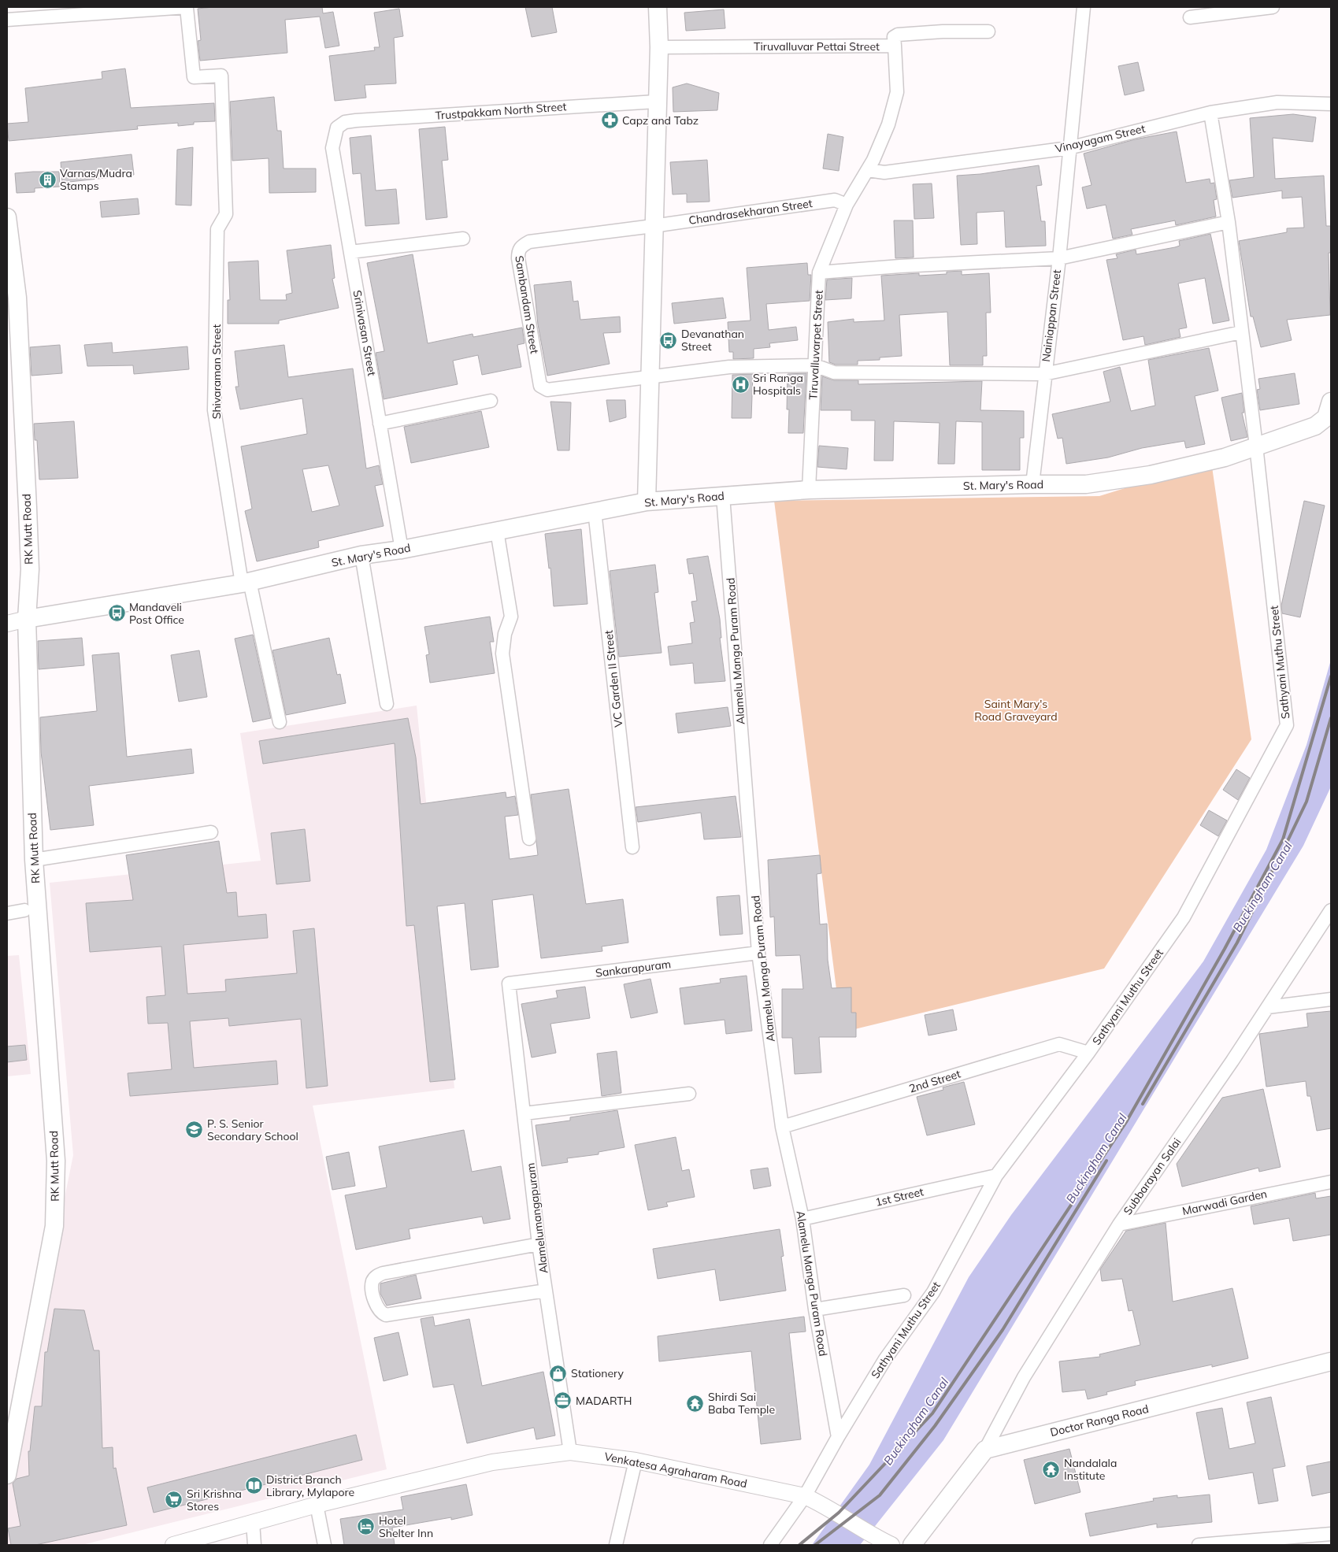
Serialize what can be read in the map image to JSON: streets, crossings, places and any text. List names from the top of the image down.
{
  "streets": {
    "main road": ["St. Mary's Road", "RK Mutt Road", "Doctor Ranga Road"],
    "street": [
      "Tiruvalluvar Pettai Street",
      "Trustpakkam North Street",
      "Vinayagam Street",
      "Chandrasekharan Street",
      "Sambandam Street",
      "Nainiappan Street",
      "Srinivasan Street",
      "Tiruvalluvarpet Street",
      "Shivaraman Street",
      "Alamelu Manga Puram Road",
      "Sathyani Muthu Street",
      "VC Garden II Street",
      "Sankarapuram",
      "2nd Street",
      "Subbarayan Salai",
      "1st Street",
      "Marwadi Garden",
      "Alamelumangapuram",
      "Venkatesa Agraharam Road"
    ]
  },
  "crossings": [
    ["Tiruvalluvar Pettai Street", "Tiruvalluvarpet Street"],
    ["Trustpakkam North Street", "Srinivasan Street"],
    ["Vinayagam Street", "Nainiappan Street"],
    ["Vinayagam Street", "Tiruvalluvarpet Street"],
    ["Vinayagam Street", "Sathyani Muthu Street"],
    ["Chandrasekharan Street", "Sambandam Street"],
    ["Chandrasekharan Street", "Tiruvalluvarpet Street"],
    ["Nainiappan Street", "St. Mary's Road"],
    ["Srinivasan Street", "St. Mary's Road"],
    ["Tiruvalluvarpet Street", "St. Mary's Road"],
    ["Shivaraman Street", "St. Mary's Road"],
    ["St. Mary's Road", "RK Mutt Road"],
    ["St. Mary's Road", "Alamelu Manga Puram Road"],
    ["St. Mary's Road", "Sathyani Muthu Street"],
    ["St. Mary's Road", "VC Garden II Street"],
    ["Alamelu Manga Puram Road", "Sathyani Muthu Street"],
    ["Alamelu Manga Puram Road", "Sankarapuram"],
    ["Alamelu Manga Puram Road", "2nd Street"],
    ["Alamelu Manga Puram Road", "1st Street"],
    ["Sathyani Muthu Street", "2nd Street"],
    ["Sathyani Muthu Street", "1st Street"],
    ["Sathyani Muthu Street", "Venkatesa Agraharam Road"],
    ["Sankarapuram", "Alamelumangapuram"],
    ["Subbarayan Salai", "Marwadi Garden"],
    ["Subbarayan Salai", "Doctor Ranga Road"],
    ["Alamelumangapuram", "Venkatesa Agraharam Road"]
  ],
  "water": ["Buckingham Canal"],
  "parks": ["Saint Mary's Road Graveyard"],
  "places": {
    "pharmacy": ["Capz and Tabz"],
    "building": ["Varnas/Mudra Stamps"],
    "bus stop": ["Devanathan Street", "Mandaveli Post Office"],
    "hospital": ["Sri Ranga Hospitals"],
    "school or university": ["P. S. Senior Secondary School"],
    "shop": ["Stationery"],
    "office": ["MADARTH"],
    "temple": ["Shirdi Sai Baba Temple", "Nandalala Institute"],
    "library": ["District Branch Library, Mylapore"],
    "supermarket": ["Sri Krishna Stores"],
    "hotel": ["Hotel Shelter Inn"]
  }
}
